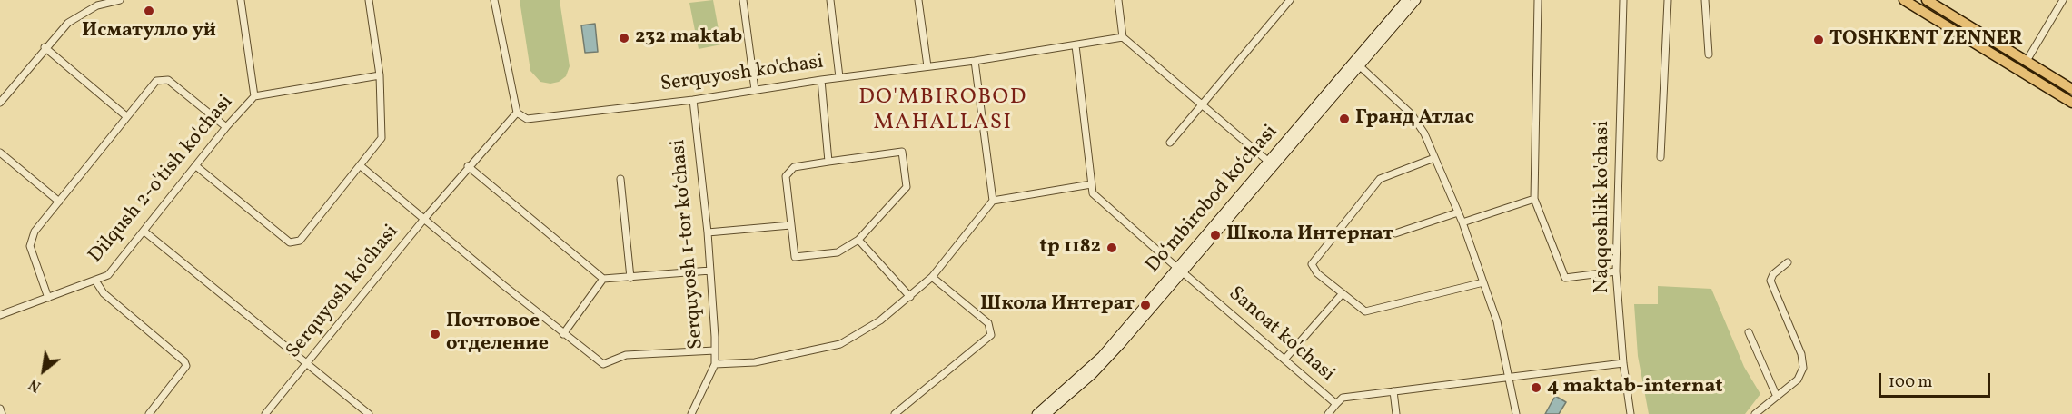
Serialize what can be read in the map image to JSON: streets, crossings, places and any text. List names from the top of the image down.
{
  "streets": {
    "main road": ["Doʻmbirobod koʻchasi"],
    "street": [
      "Serquyosh ko'chasi",
      "Dilqush 2-o'tish ko'chasi",
      "Naqqoshlik ko'chasi",
      "Serquyosh 1-tor koʻchasi",
      "Sanoat ko'chasi"
    ]
  },
  "crossings": [
    ["Serquyosh ko'chasi", "Serquyosh 1-tor koʻchasi"],
    ["Doʻmbirobod koʻchasi", "Sanoat ko'chasi"],
    ["Naqqoshlik ko'chasi", "Sanoat ko'chasi"]
  ],
  "districts": ["DO'MBIROBOD MAHALLASI"],
  "places": [
    "Исматулло уй",
    "232 maktab",
    "TOSHKENT ZENNER",
    "Гранд Атлас",
    "Школа Интернат",
    "tp 1182",
    "Школа Интерат",
    "Почтовое отделение",
    "4 maktab-internat"
  ],
  "scale_bar": "100 m",
  "north": "bottom left"
}
